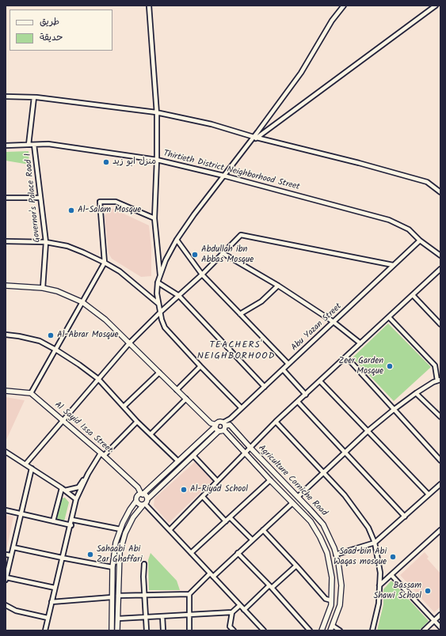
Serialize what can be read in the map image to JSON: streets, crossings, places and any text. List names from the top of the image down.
{
  "streets": {
    "street": [
      "Thirtieth District Neighborhood Street",
      "Governor's Palace Road 1",
      "Abu Yazan Street",
      "Al Sayid Issa Street",
      "Agriculture Corniche Road"
    ]
  },
  "crossings": [
    ["Thirtieth District Neighborhood Street", "Governor's Palace Road 1"],
    ["Thirtieth District Neighborhood Street", "Abu Yazan Street"],
    ["Abu Yazan Street", "Agriculture Corniche Road"]
  ],
  "districts": ["TEACHERS' NEIGHBORHOOD"],
  "places": [
    "منزل ابو زيد",
    "Al-Salam Mosque",
    "Abdullah ibn Abbas Mosque",
    "Al-Abrar Mosque",
    "Zeer Garden Mosque",
    "Al-Riyad School",
    "Sahaabi Abi Zar Ghaffari",
    "Saad bin Abi Waqas mosque",
    "Bassam Shawi School"
  ],
  "legend": ["طريق", "حديقة"]
}
